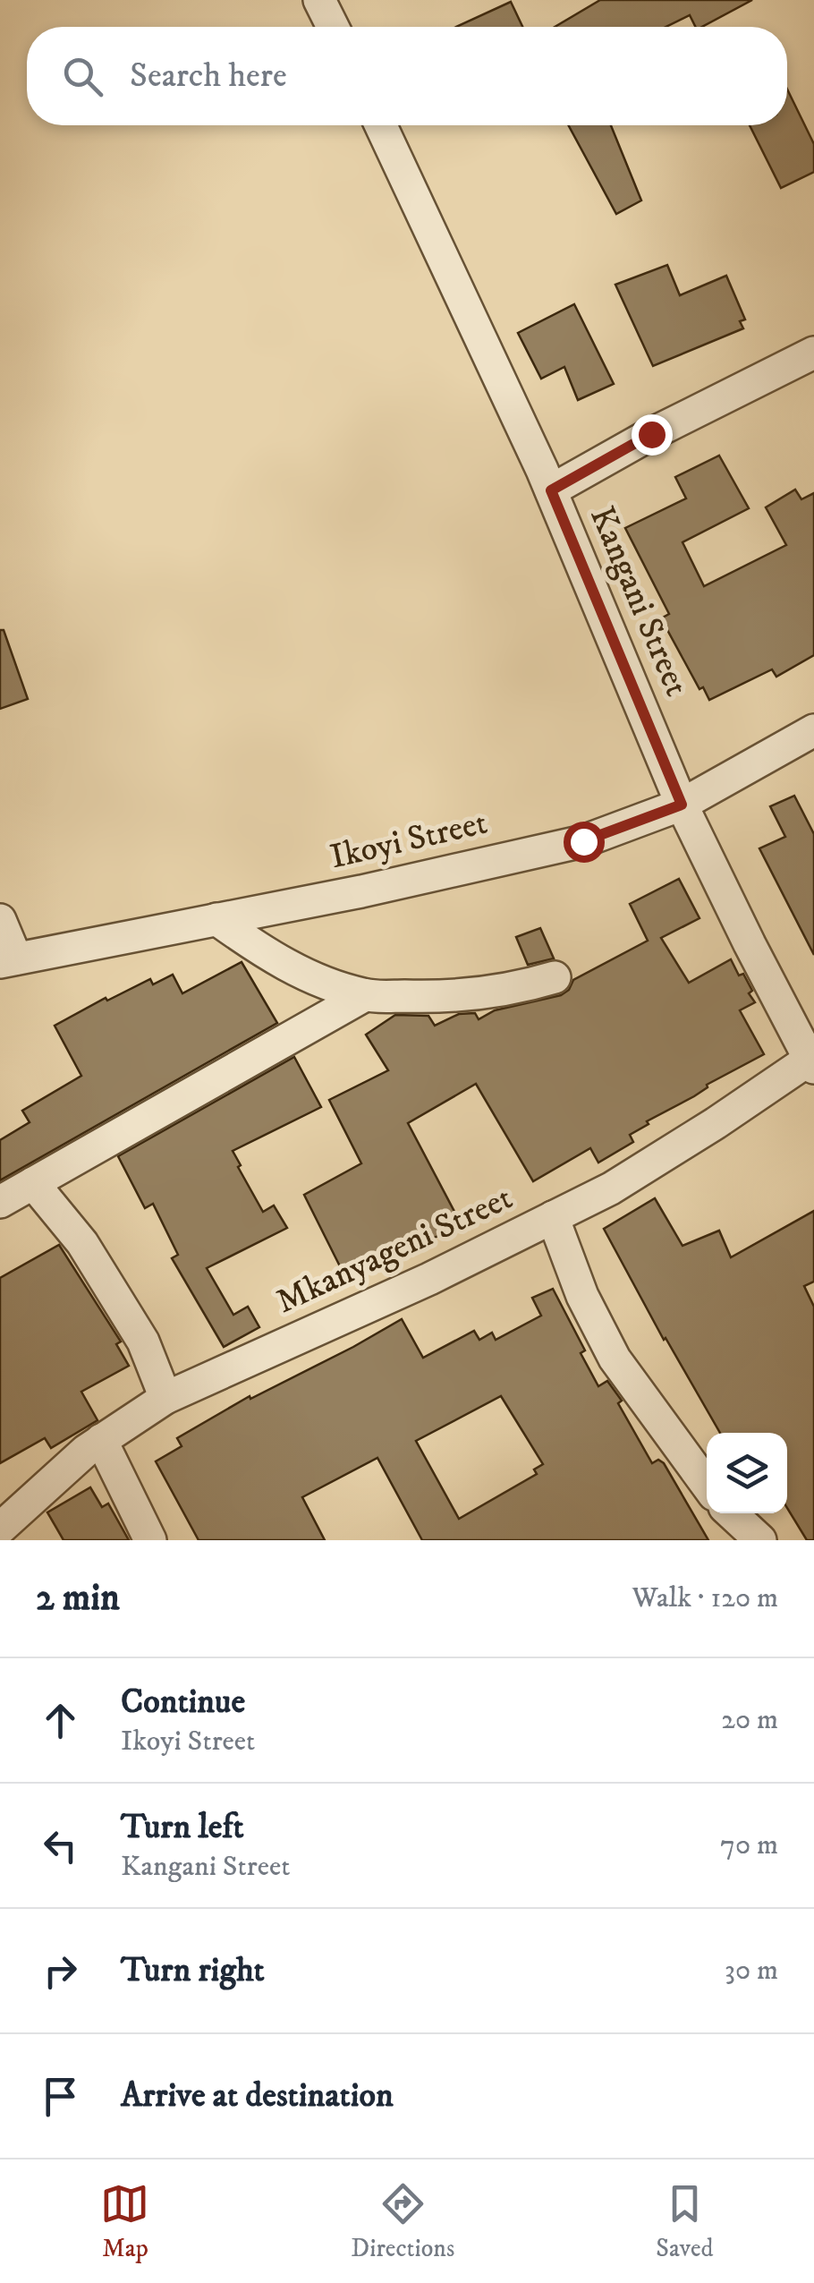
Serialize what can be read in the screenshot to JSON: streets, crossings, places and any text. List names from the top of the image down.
{
  "streets": {
    "street": ["Kangani Street", "Ikoyi Street", "Mkanyageni Street"]
  },
  "crossings": [
    ["Kangani Street", "Ikoyi Street"],
    ["Kangani Street", "Mkanyageni Street"]
  ],
  "page": {
    "search": "Search here",
    "heading": ["2 min", "Walk · 120 m"],
    "list": [
      ["Continue", "Ikoyi Street", "20 m"],
      ["Turn left", "Kangani Street", "70 m"],
      ["Turn right", "30 m"],
      "Arrive at destination"
    ],
    "nav": ["Map", "Directions", "Saved"]
  }
}
